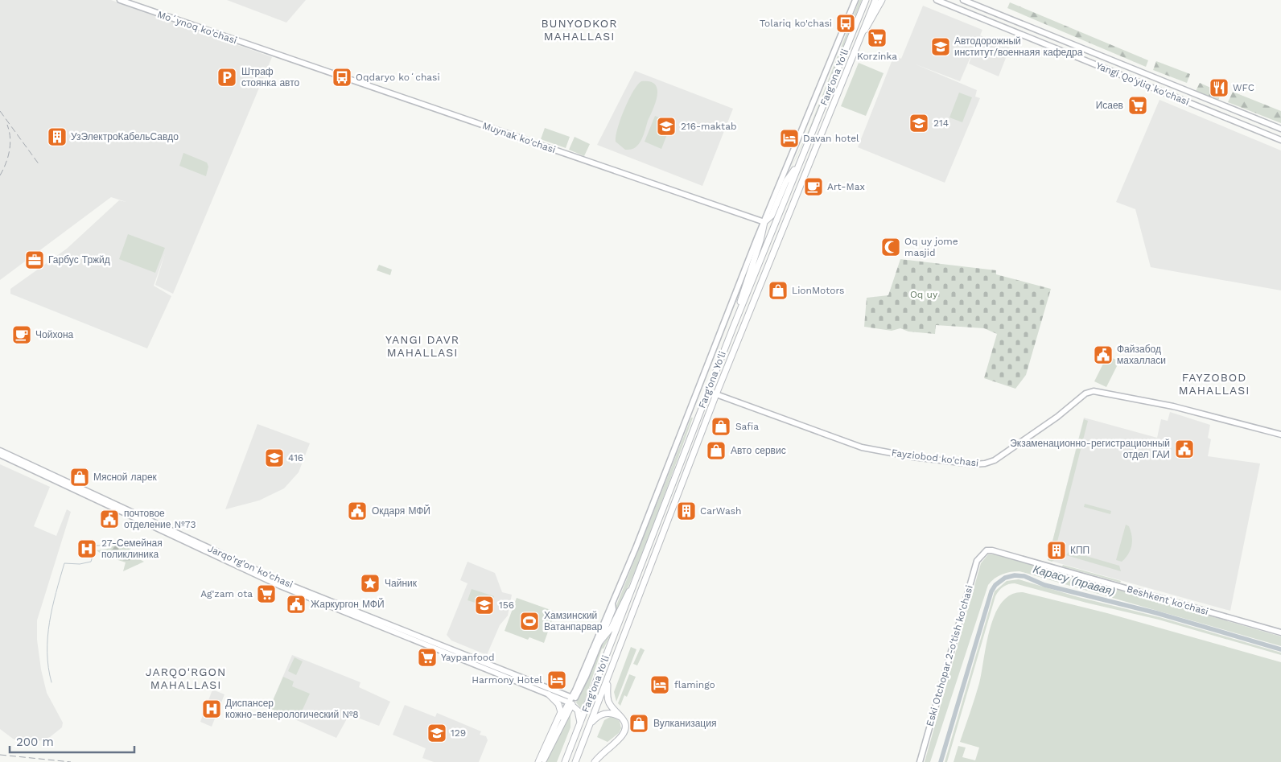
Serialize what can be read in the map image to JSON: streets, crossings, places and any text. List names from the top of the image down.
{
  "streets": {
    "main road": ["Farg'ona Yo'li"],
    "street": [
      "Moʻynoq ko'chasi",
      "Yangi Qo'yliq ko'chasi",
      "Muynak ko'chasi",
      "Fayziobod ko'chasi",
      "Jarqo'rg'on ko'chasi",
      "Beshkent ko'chasi",
      "Eski Otchopar 2-o'tish ko'chasi"
    ]
  },
  "crossings": [
    ["Moʻynoq ko'chasi", "Muynak ko'chasi"],
    ["Farg'ona Yo'li", "Muynak ko'chasi"],
    ["Farg'ona Yo'li", "Fayziobod ko'chasi"],
    ["Farg'ona Yo'li", "Jarqo'rg'on ko'chasi"],
    ["Beshkent ko'chasi", "Eski Otchopar 2-o'tish ko'chasi"]
  ],
  "districts": [
    "BUNYODKOR MAHALLASI",
    "YANGI DAVR MAHALLASI",
    "FAYZOBOD MAHALLASI",
    "JARQO'RGON MAHALLASI"
  ],
  "water": ["Карасу (правая)"],
  "parks": ["Oq uy"],
  "places": {
    "bus stop": ["Tolariq ko'chasi", "Oqdaryo koʻchasi"],
    "supermarket": [
      "Korzinka",
      "Исаев",
      "Ag'zam ota",
      "Yaypanfood"
    ],
    "school or university": [
      "Автодорожный институт/военнаяя кафедра",
      "214",
      "216-maktab",
      "416",
      "156",
      "129"
    ],
    "parking": ["Штраф стоянка авто"],
    "restaurant": ["WFC"],
    "building": ["УзЭлектроКабельСавдо", "CarWash", "КПП"],
    "hotel": ["Davan hotel", "Harmony Hotel", "flamingo"],
    "cafe": ["Art-Max", "Чойхона"],
    "mosque": ["Oq uy jome masjid"],
    "office": ["Гарбус Тржйд"],
    "shop": [
      "LionMotors",
      "Safia",
      "Авто сервис",
      "Мясной ларек",
      "Вулканизация"
    ],
    "public building": [
      "Файзабод махалласи",
      "Экзаменационно-регистрационный отдел ГАИ",
      "Окдаря МФЙ",
      "почтовое отделение №73",
      "Жаркургон МФЙ"
    ],
    "hospital": ["27-Семейная поликлиника", "Диспансер кожно-венерологический №8"],
    "place": ["Чайник"],
    "sports": ["Хамзинский Ватанпарвар"]
  },
  "scale_bar": "200 m"
}
